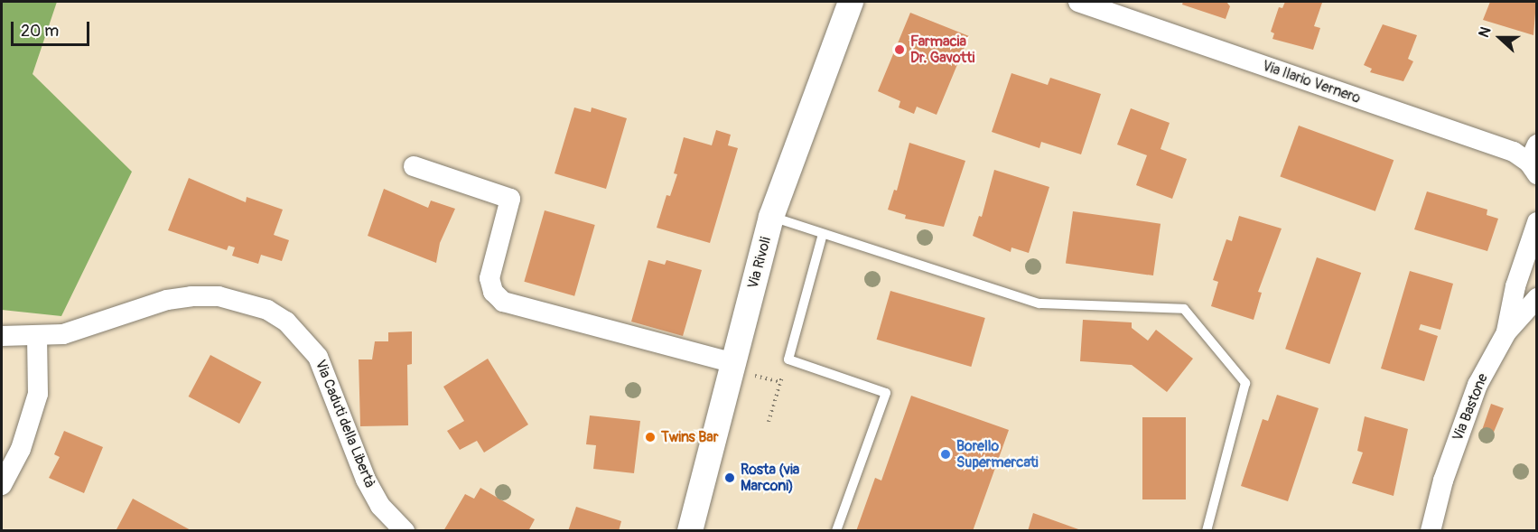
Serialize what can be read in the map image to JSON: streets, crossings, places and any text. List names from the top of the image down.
{
  "streets": {
    "street": [
      "Via Ilario Vernero",
      "Via Rivoli",
      "Via Bastone",
      "Via Caduti della Libertà"
    ]
  },
  "places": [
    "Farmacia Dr. Gavotti",
    "Twins Bar",
    "Borello Supermercati",
    "Rosta (via Marconi)"
  ],
  "scale_bar": "20 m",
  "north": "left"
}
